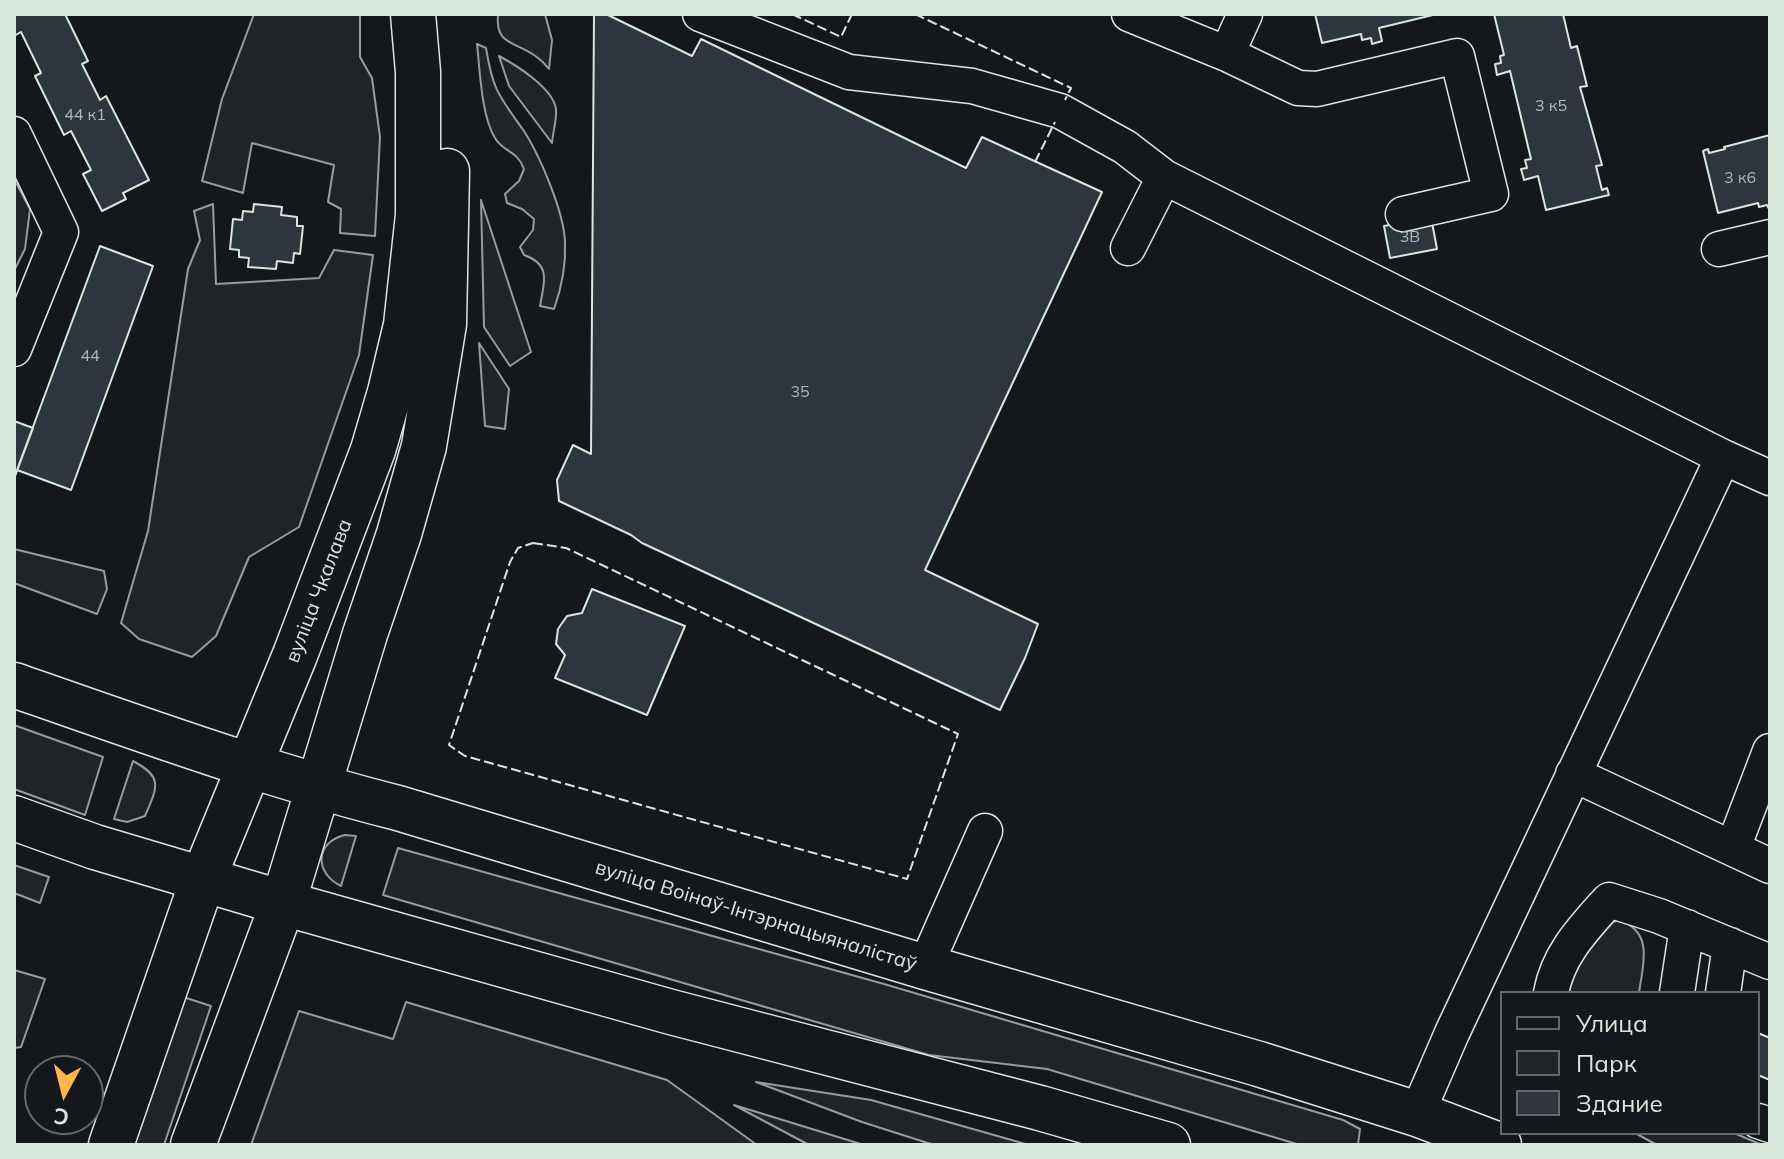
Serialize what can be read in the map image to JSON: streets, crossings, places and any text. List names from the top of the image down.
{
  "streets": {
    "main road": ["вуліца Чкалава", "вуліца Воінаў-Інтэрнацыяналістаў"]
  },
  "crossings": [
    ["вуліца Чкалава", "вуліца Воінаў-Інтэрнацыяналістаў"]
  ],
  "house_numbers": [
    "3 к5",
    "44 к1",
    "3 к6",
    "3В",
    "44",
    "35"
  ],
  "legend": ["Улица", "Парк", "Здание"],
  "north": "bottom"
}
